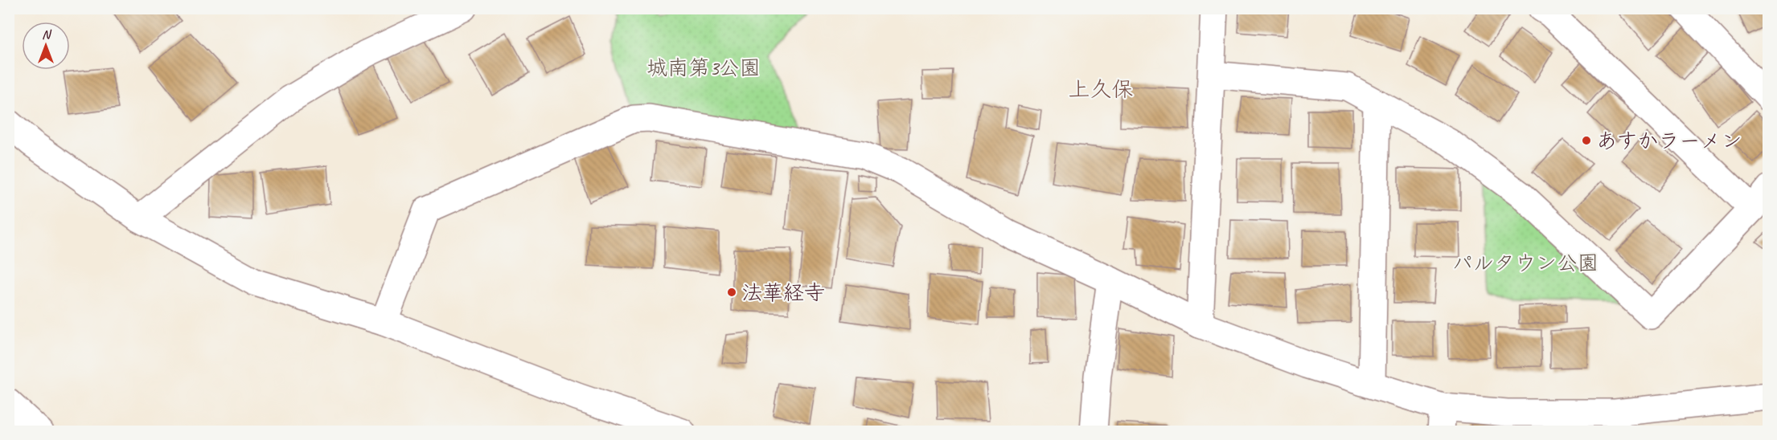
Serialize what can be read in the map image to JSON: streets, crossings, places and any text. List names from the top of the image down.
{
  "districts": ["上久保"],
  "parks": ["城南第3公園", "パルタウン公園"],
  "places": ["あすかラーメン", "法華経寺"],
  "north": "top"
}
